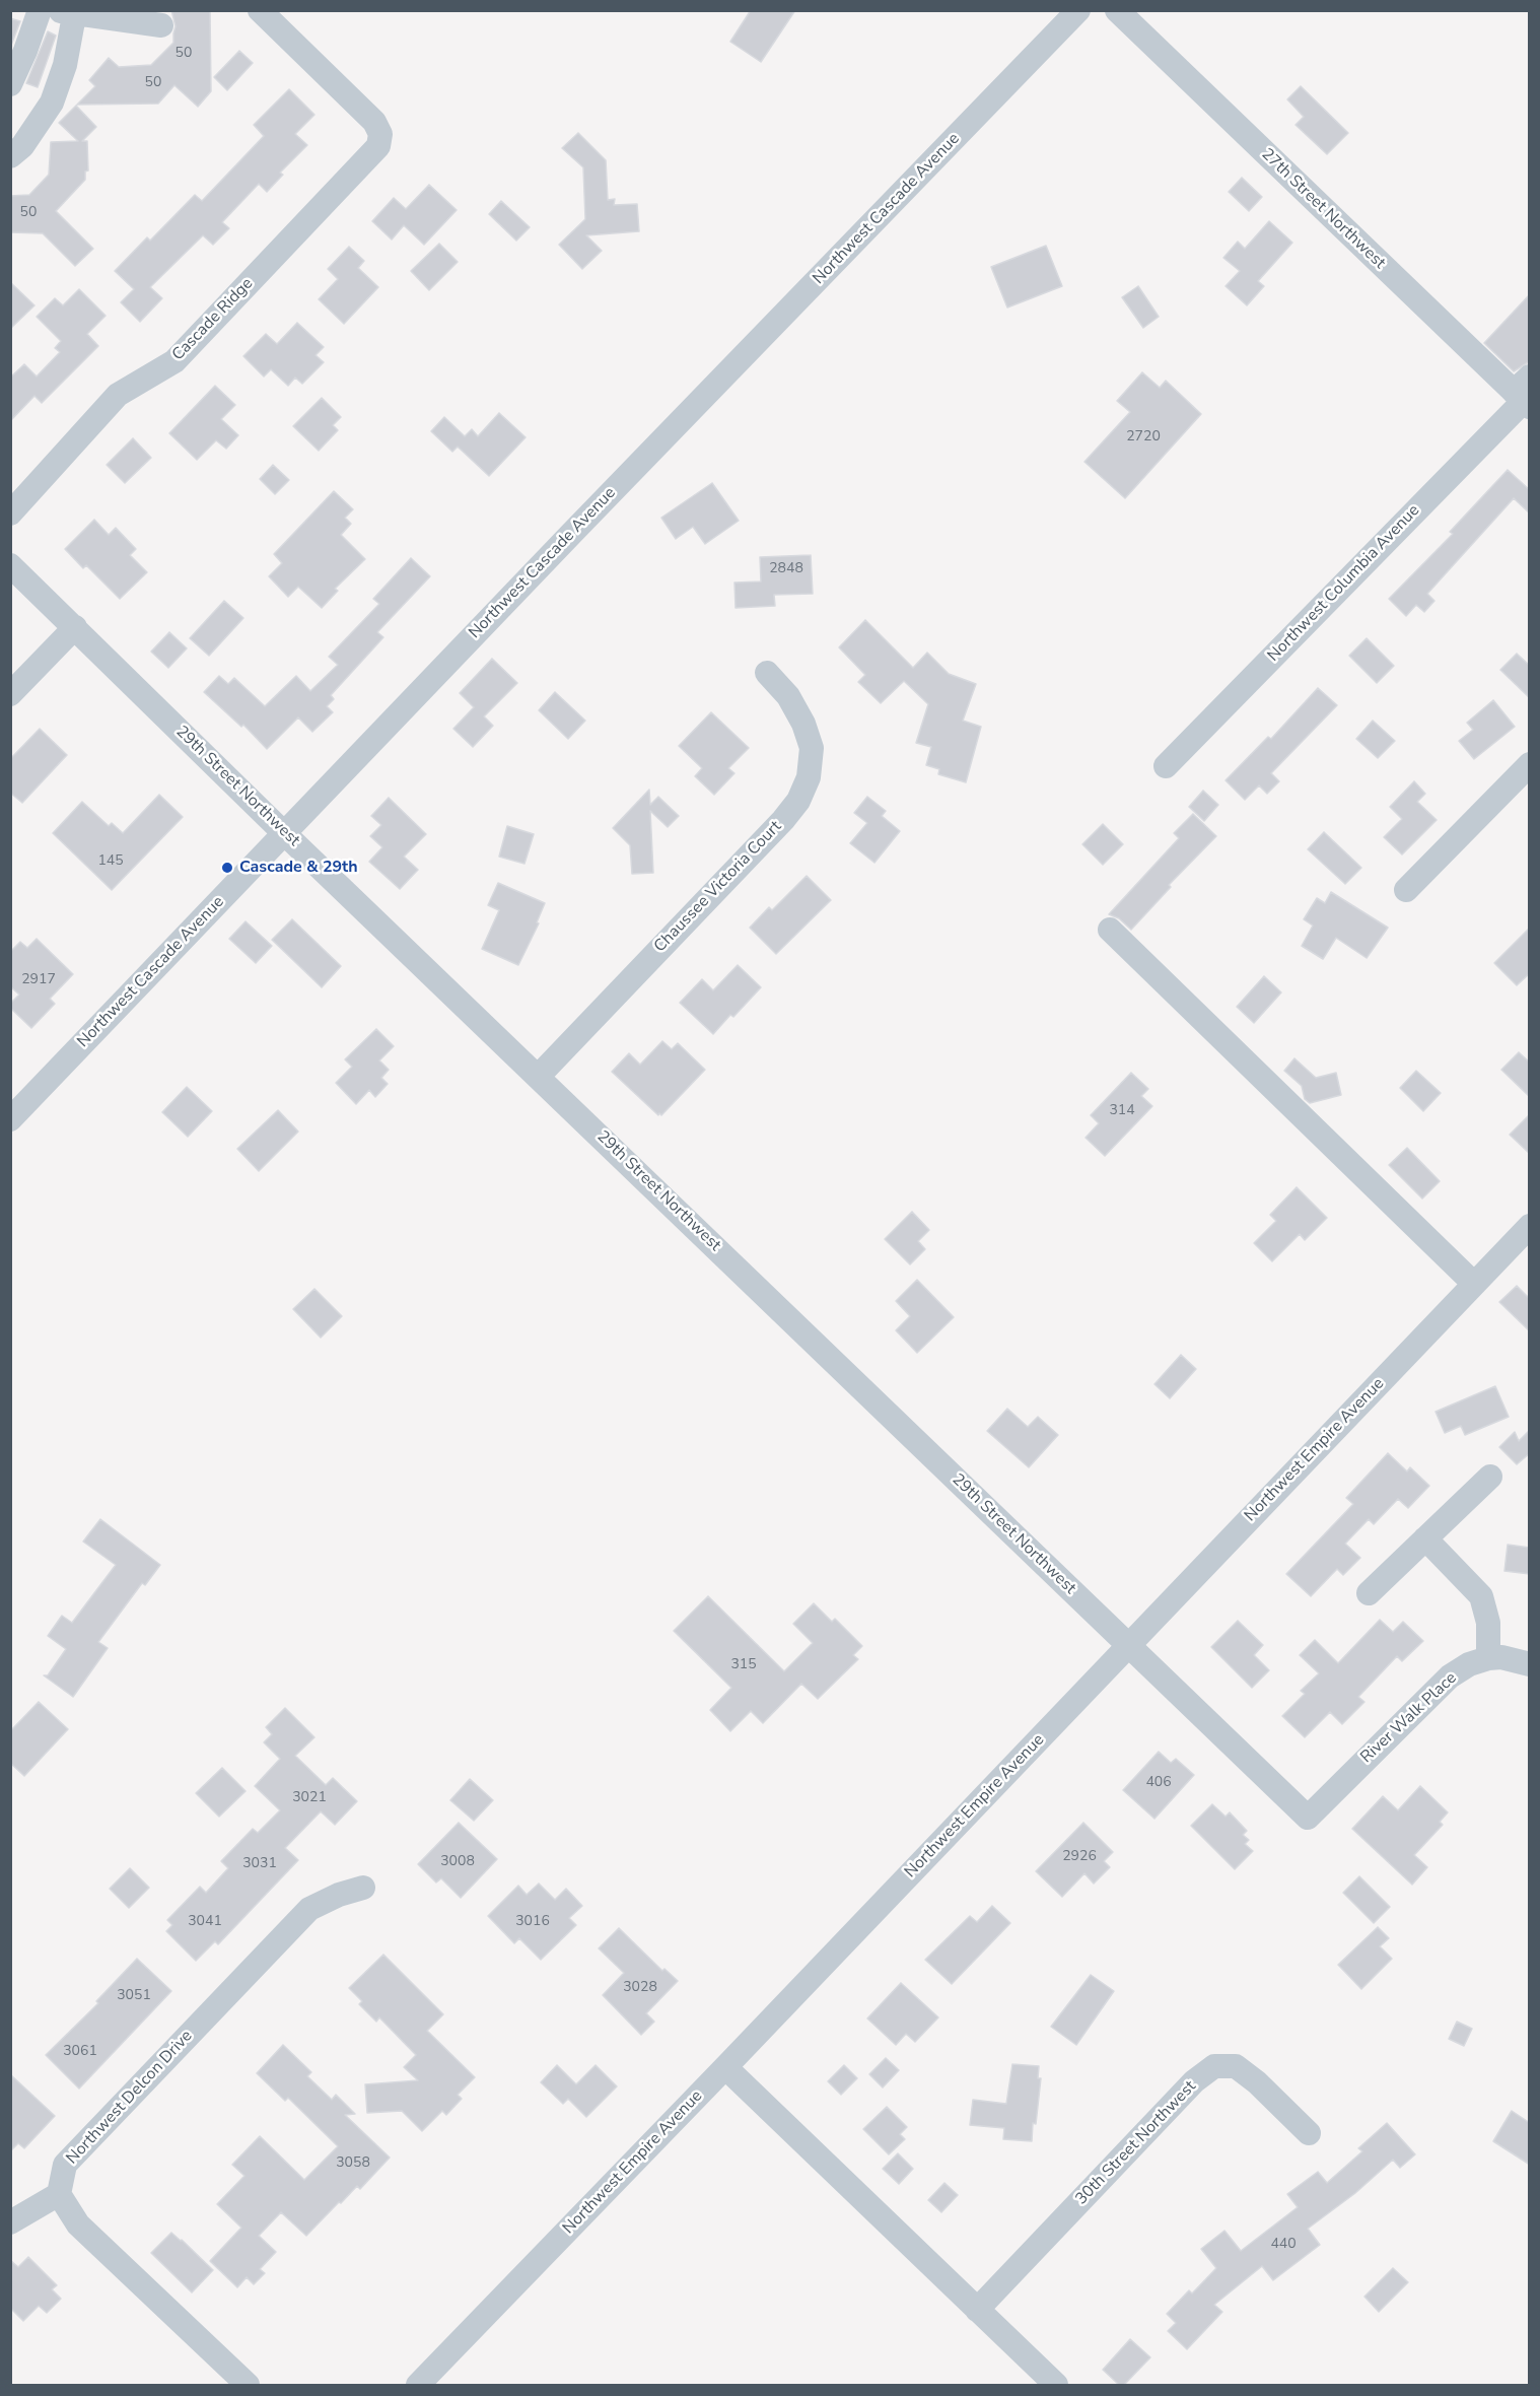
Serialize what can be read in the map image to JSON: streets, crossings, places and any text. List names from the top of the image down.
{
  "streets": {
    "street": [
      "Northwest Cascade Avenue",
      "27th Street Northwest",
      "Cascade Ridge",
      "Northwest Columbia Avenue",
      "29th Street Northwest",
      "Chaussee Victoria Court",
      "Northwest Empire Avenue",
      "River Walk Place",
      "Northwest Delcon Drive",
      "30th Street Northwest"
    ]
  },
  "crossings": [
    ["Northwest Cascade Avenue", "29th Street Northwest"],
    ["27th Street Northwest", "Northwest Columbia Avenue"],
    ["29th Street Northwest", "Chaussee Victoria Court"],
    ["29th Street Northwest", "Northwest Empire Avenue"],
    ["29th Street Northwest", "River Walk Place"]
  ],
  "places": ["Cascade & 29th"],
  "house_numbers": [
    "50",
    "50",
    "50",
    "2720",
    "2848",
    "145",
    "2917",
    "314",
    "315",
    "406",
    "3021",
    "2926",
    "3008",
    "3031",
    "3041",
    "3016",
    "3028",
    "3051",
    "3061",
    "3058",
    "440"
  ]
}
